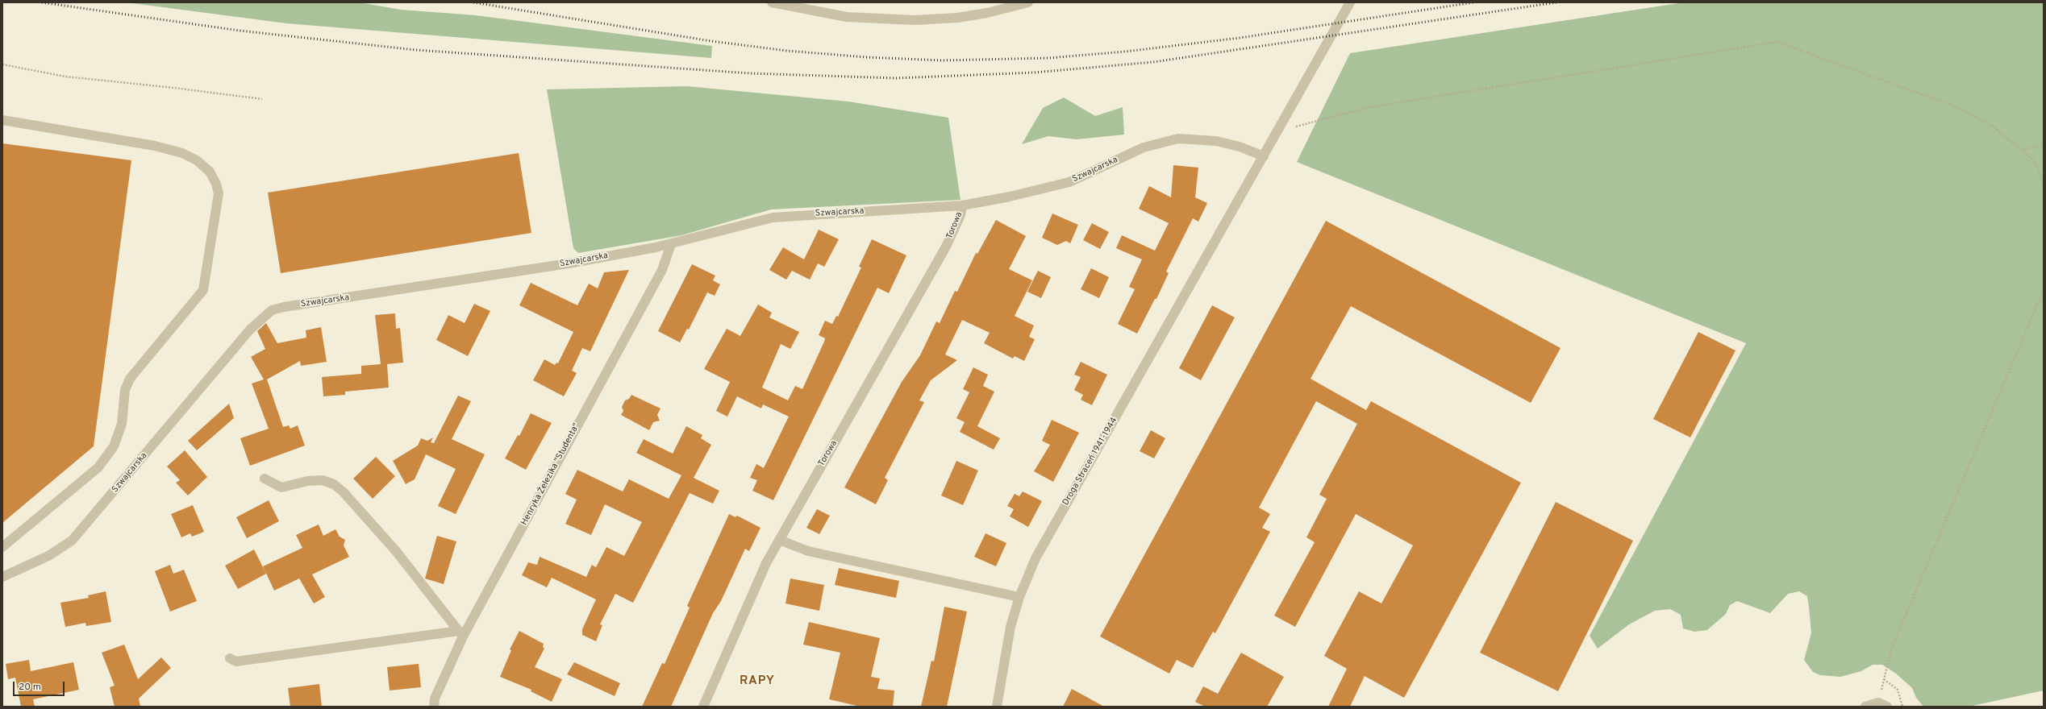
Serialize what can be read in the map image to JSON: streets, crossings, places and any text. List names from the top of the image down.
{
  "streets": {
    "street": [
      "Szwajcarska",
      "Torowa",
      "Droga Straceń 1941-1944",
      "Henryka Żelezika \"Studenta\""
    ]
  },
  "crossings": [
    ["Szwajcarska", "Torowa"],
    ["Szwajcarska", "Droga Straceń 1941-1944"],
    ["Szwajcarska", "Henryka Żelezika \"Studenta\""]
  ],
  "districts": ["RAPY"],
  "scale_bar": "20 m"
}
